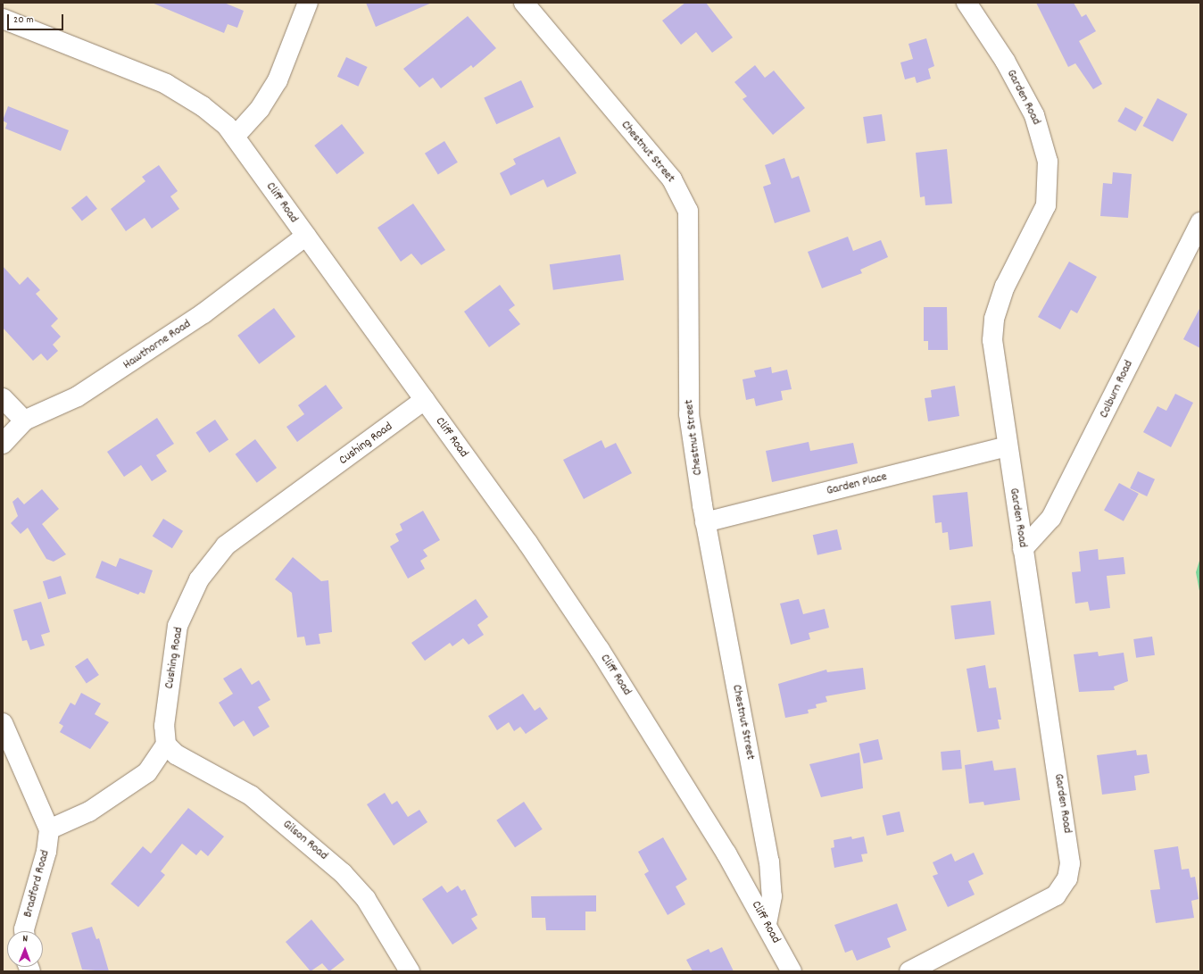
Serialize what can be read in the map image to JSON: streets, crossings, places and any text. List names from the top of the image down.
{
  "streets": {
    "street": [
      "Garden Road",
      "Chestnut Street",
      "Cliff Road",
      "Hawthorne Road",
      "Colburn Road",
      "Cushing Road",
      "Garden Place",
      "Gilson Road",
      "Bradford Road"
    ]
  },
  "crossings": [
    ["Garden Road", "Colburn Road"],
    ["Garden Road", "Garden Place"],
    ["Chestnut Street", "Cliff Road"],
    ["Chestnut Street", "Garden Place"],
    ["Cliff Road", "Hawthorne Road"],
    ["Cliff Road", "Cushing Road"],
    ["Cushing Road", "Gilson Road"]
  ],
  "scale_bar": "20 m",
  "north": "top"
}
